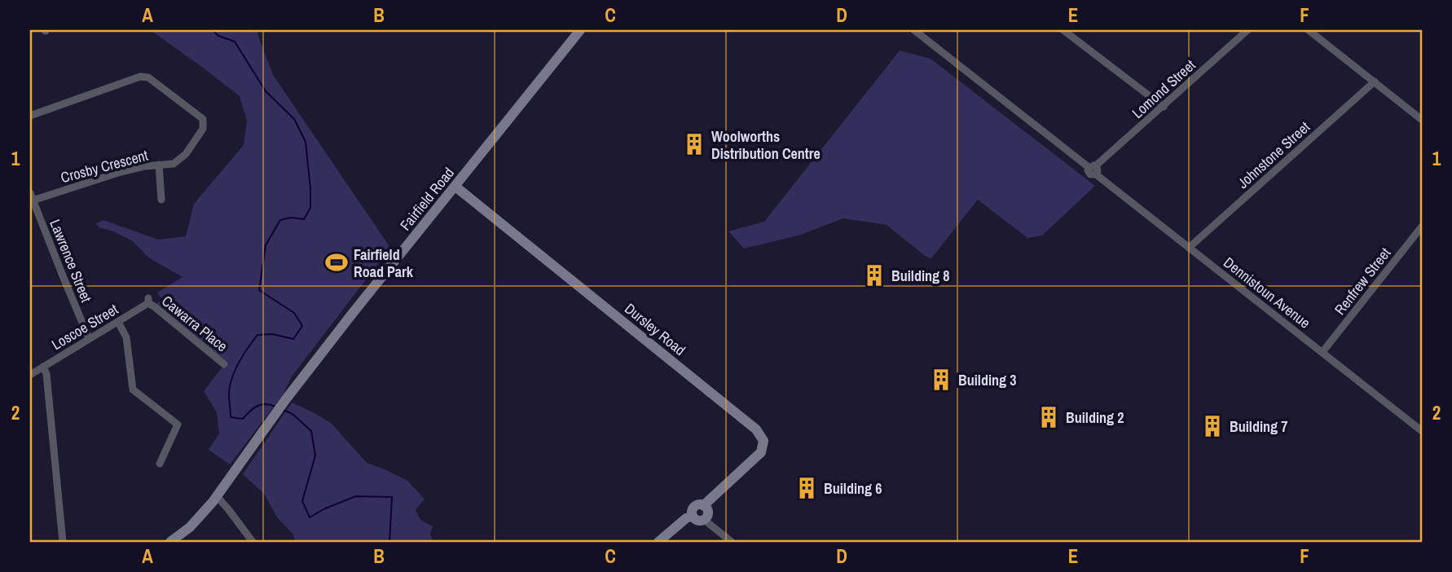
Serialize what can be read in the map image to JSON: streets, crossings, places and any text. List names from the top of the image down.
{
  "streets": {
    "main road": ["Fairfield Road", "Dursley Road"],
    "street": [
      "Lomond Street",
      "Johnstone Street",
      "Crosby Crescent",
      "Lawrence Street",
      "Renfrew Street",
      "Dennistoun Avenue",
      "Cawarra Place",
      "Loscoe Street"
    ]
  },
  "crossings": [
    ["Lomond Street", "Dennistoun Avenue"],
    ["Johnstone Street", "Dennistoun Avenue"],
    ["Crosby Crescent", "Lawrence Street"],
    ["Fairfield Road", "Dursley Road"],
    ["Lawrence Street", "Loscoe Street"],
    ["Renfrew Street", "Dennistoun Avenue"],
    ["Cawarra Place", "Loscoe Street"]
  ],
  "places": {
    "building": [
      "Woolworths Distribution Centre",
      "Building 8",
      "Building 3",
      "Building 2",
      "Building 7",
      "Building 6"
    ],
    "sports": ["Fairfield Road Park"]
  },
  "grid": {
    "columns": [
      "A",
      "B",
      "C",
      "D",
      "E",
      "F"
    ],
    "rows": ["1", "2"]
  }
}
